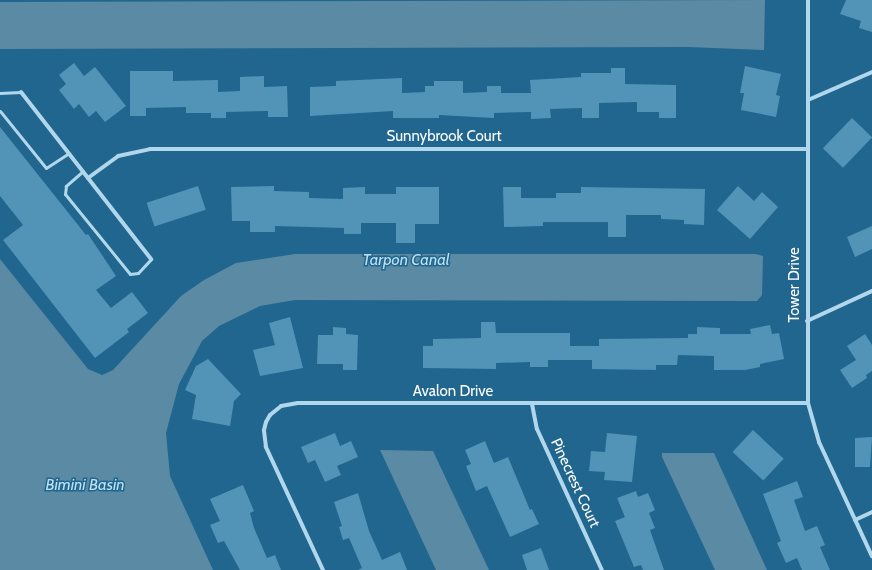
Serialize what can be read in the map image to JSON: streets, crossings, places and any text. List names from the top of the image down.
{
  "streets": {
    "street": [
      "Sunnybrook Court",
      "Tower Drive",
      "Avalon Drive",
      "Pinecrest Court"
    ]
  },
  "crossings": [
    ["Sunnybrook Court", "Tower Drive"],
    ["Tower Drive", "Avalon Drive"],
    ["Avalon Drive", "Pinecrest Court"]
  ],
  "water": ["Tarpon Canal", "Bimini Basin"]
}
